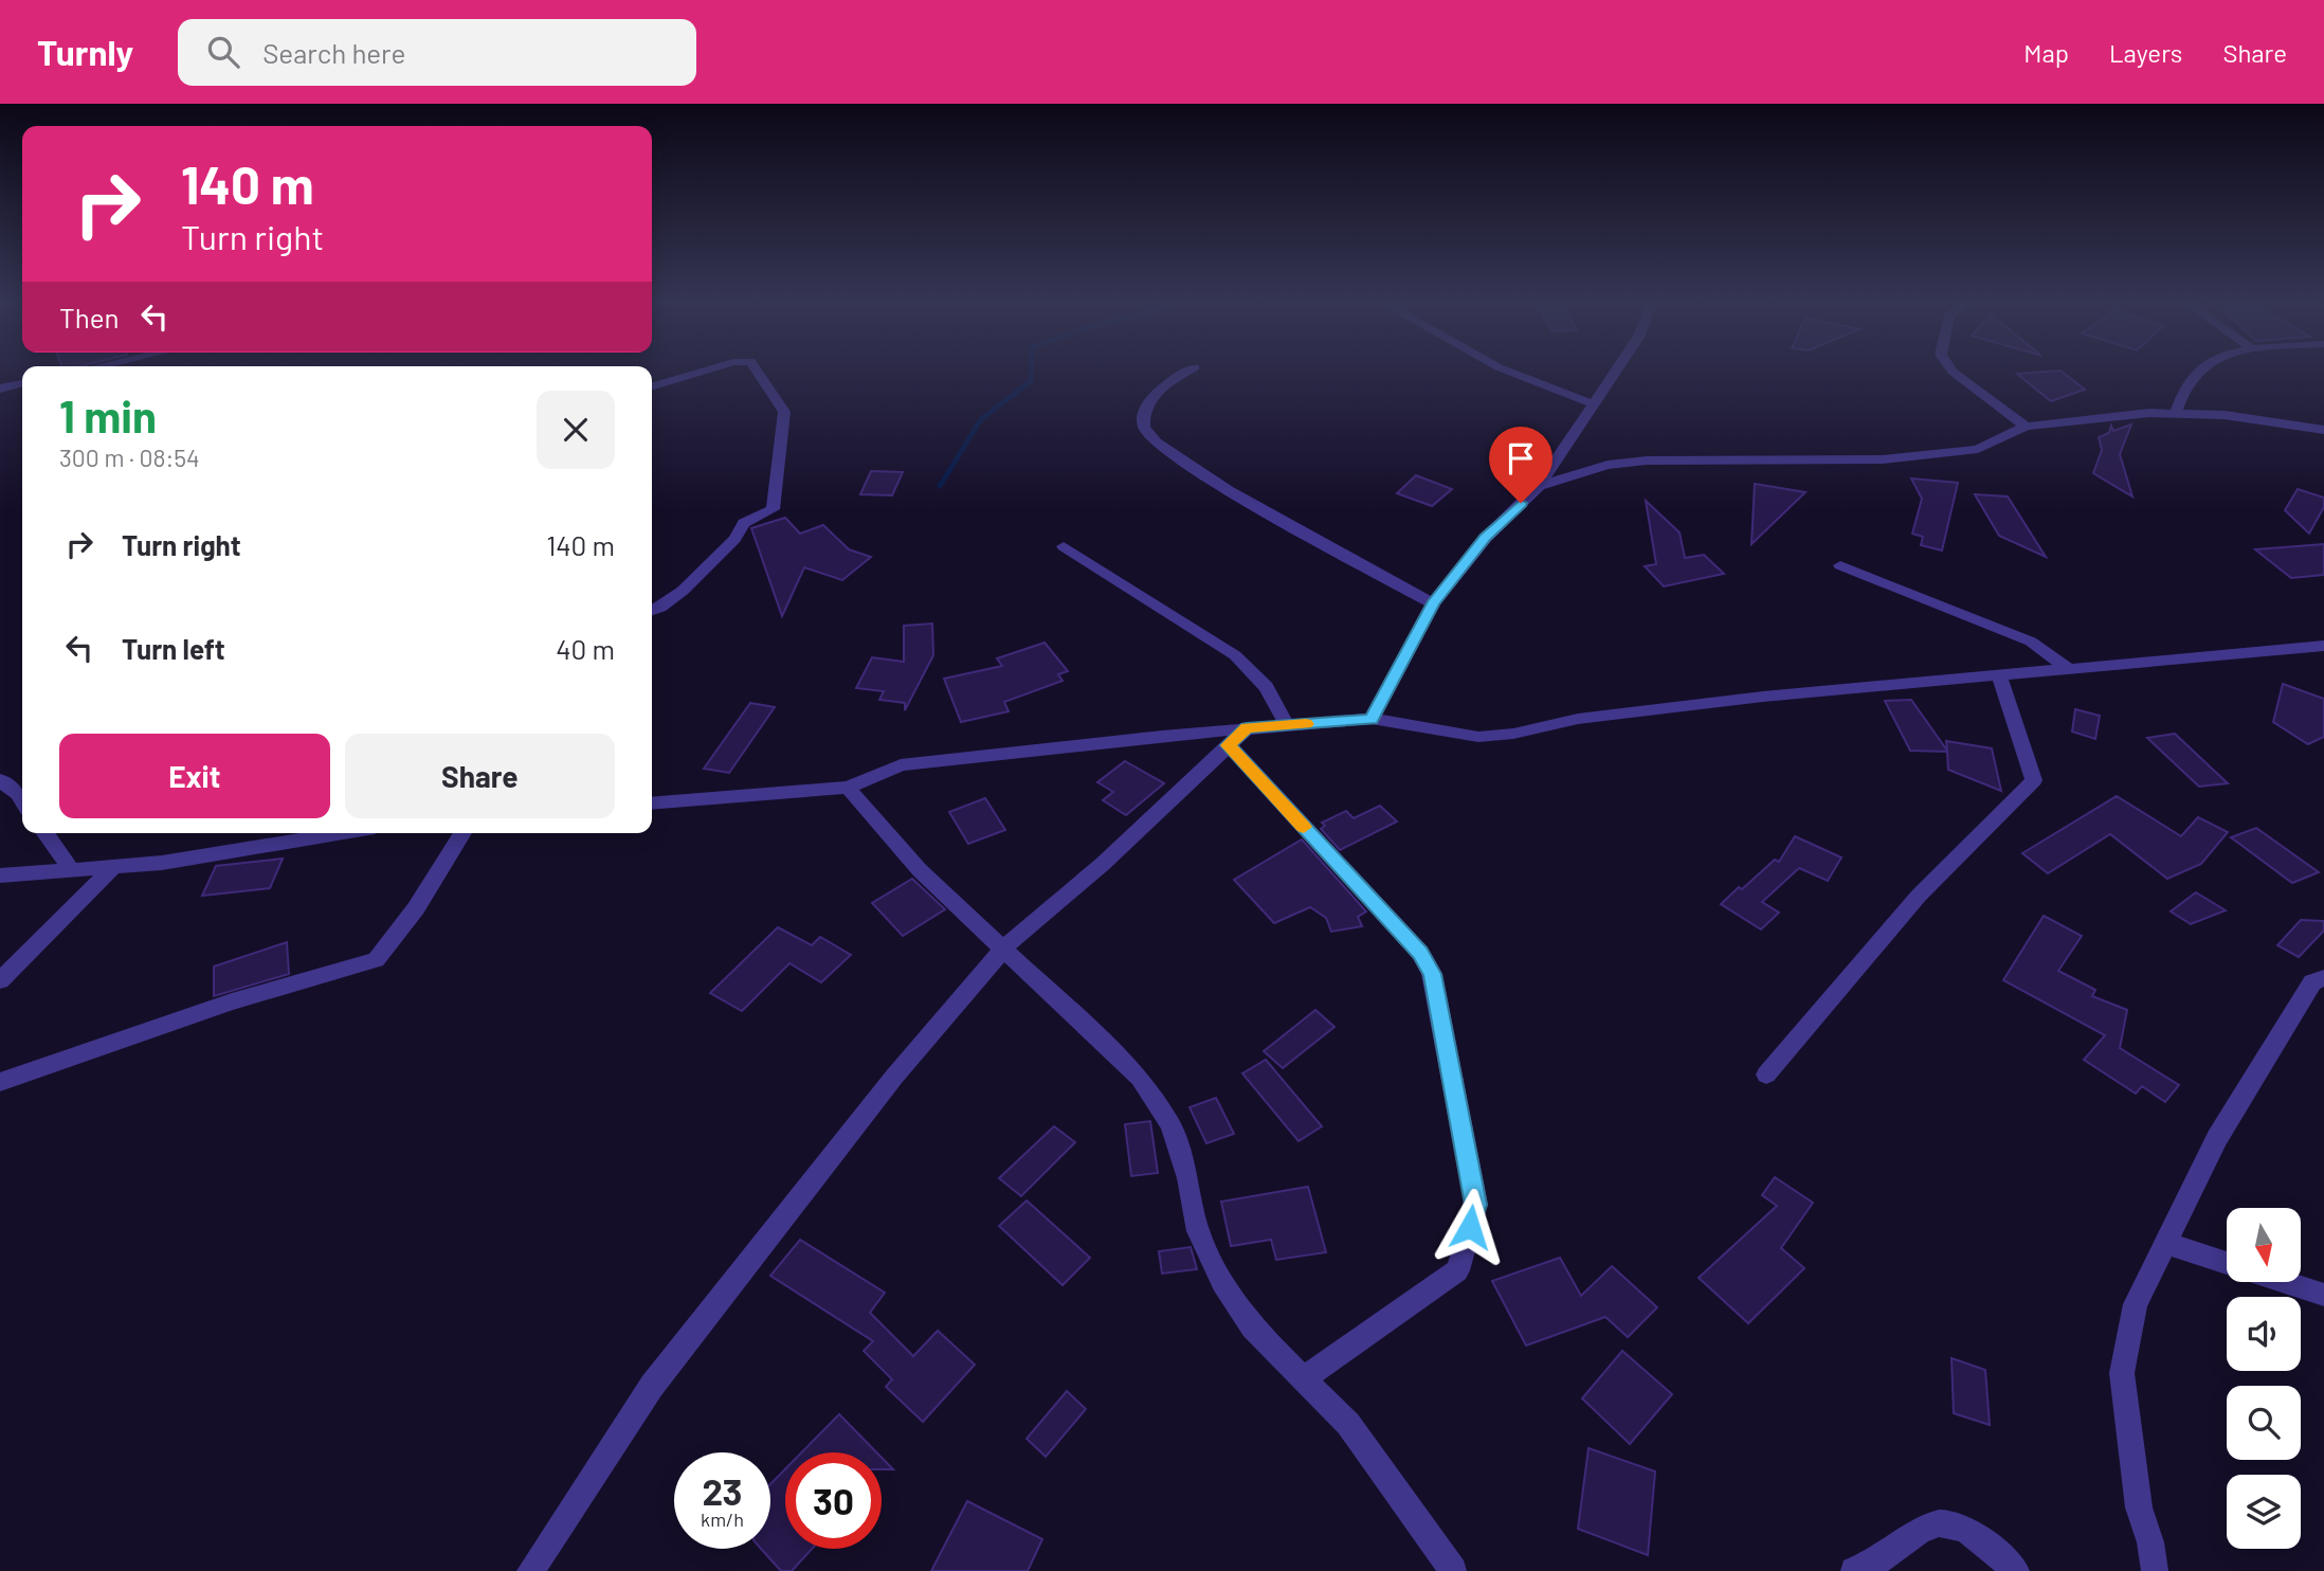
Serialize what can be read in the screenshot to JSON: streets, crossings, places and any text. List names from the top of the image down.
{
  "north": "bottom",
  "page": {
    "header": "Turnly",
    "search": "Search here",
    "nav": ["Map", "Layers", "Share"],
    "turn": ["140 m", "Turn right"],
    "then": "Then",
    "heading": ["1 min", "300 m · 08:54"],
    "list": [
      {
        "name": "Turn right",
        "value": "140 m"
      },
      {
        "name": "Turn left",
        "value": "40 m"
      }
    ],
    "buttons": ["Exit", "Share"],
    "speed": "23 km/h",
    "limit": "30"
  }
}
